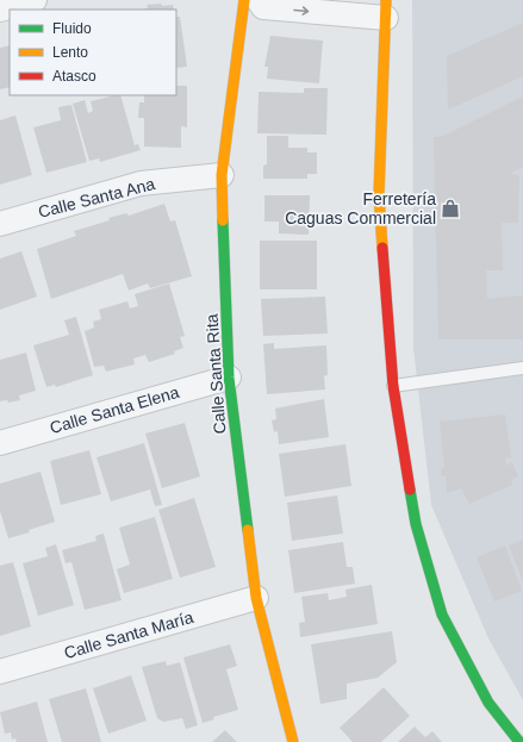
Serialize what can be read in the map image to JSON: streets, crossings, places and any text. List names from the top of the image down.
{
  "streets": {
    "street": [
      "Calle Santa Ana",
      "Calle Santa Rita",
      "Calle Santa Elena",
      "Calle Santa María"
    ]
  },
  "crossings": [
    ["Calle Santa Ana", "Calle Santa Rita"],
    ["Calle Santa Rita", "Calle Santa Elena"],
    ["Calle Santa Rita", "Calle Santa María"]
  ],
  "places": {
    "shop": ["Ferretería Caguas Commercial"]
  },
  "legend": ["Fluido", "Lento", "Atasco"]
}
